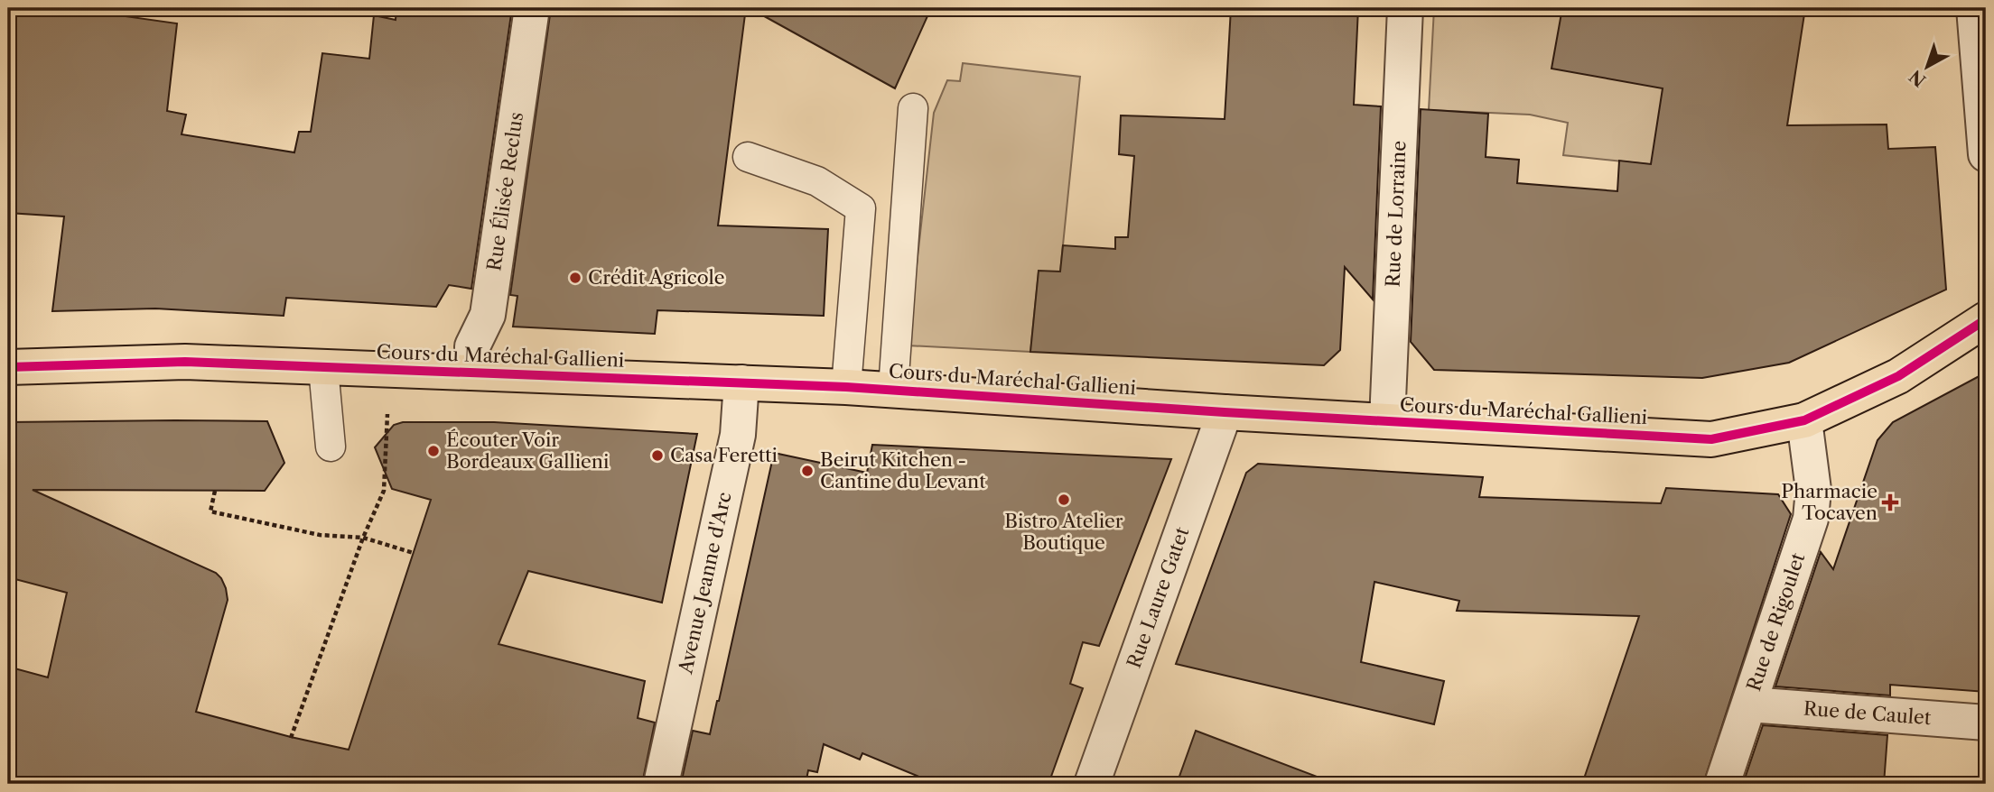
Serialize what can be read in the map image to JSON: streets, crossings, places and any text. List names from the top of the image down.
{
  "streets": {
    "main road": ["Cours du Maréchal Gallieni"],
    "street": [
      "Rue Élisée Reclus",
      "Rue de Lorraine",
      "Avenue Jeanne d'Arc",
      "Rue Laure Gatet",
      "Rue de Rigoulet",
      "Rue de Caulet"
    ]
  },
  "crossings": [
    ["Rue Élisée Reclus", "Cours du Maréchal Gallieni"],
    ["Rue de Lorraine", "Cours du Maréchal Gallieni"],
    ["Cours du Maréchal Gallieni", "Avenue Jeanne d'Arc"],
    ["Cours du Maréchal Gallieni", "Rue Laure Gatet"],
    ["Cours du Maréchal Gallieni", "Rue de Rigoulet"],
    ["Rue de Rigoulet", "Rue de Caulet"]
  ],
  "places": {
    "other": [
      "Crédit Agricole",
      "Écouter Voir Bordeaux Gallieni",
      "Casa Feretti",
      "Beirut Kitchen - Cantine du Levant",
      "Bistro Atelier Boutique"
    ],
    "health": ["Pharmacie Tocaven"]
  },
  "north": "bottom left"
}
